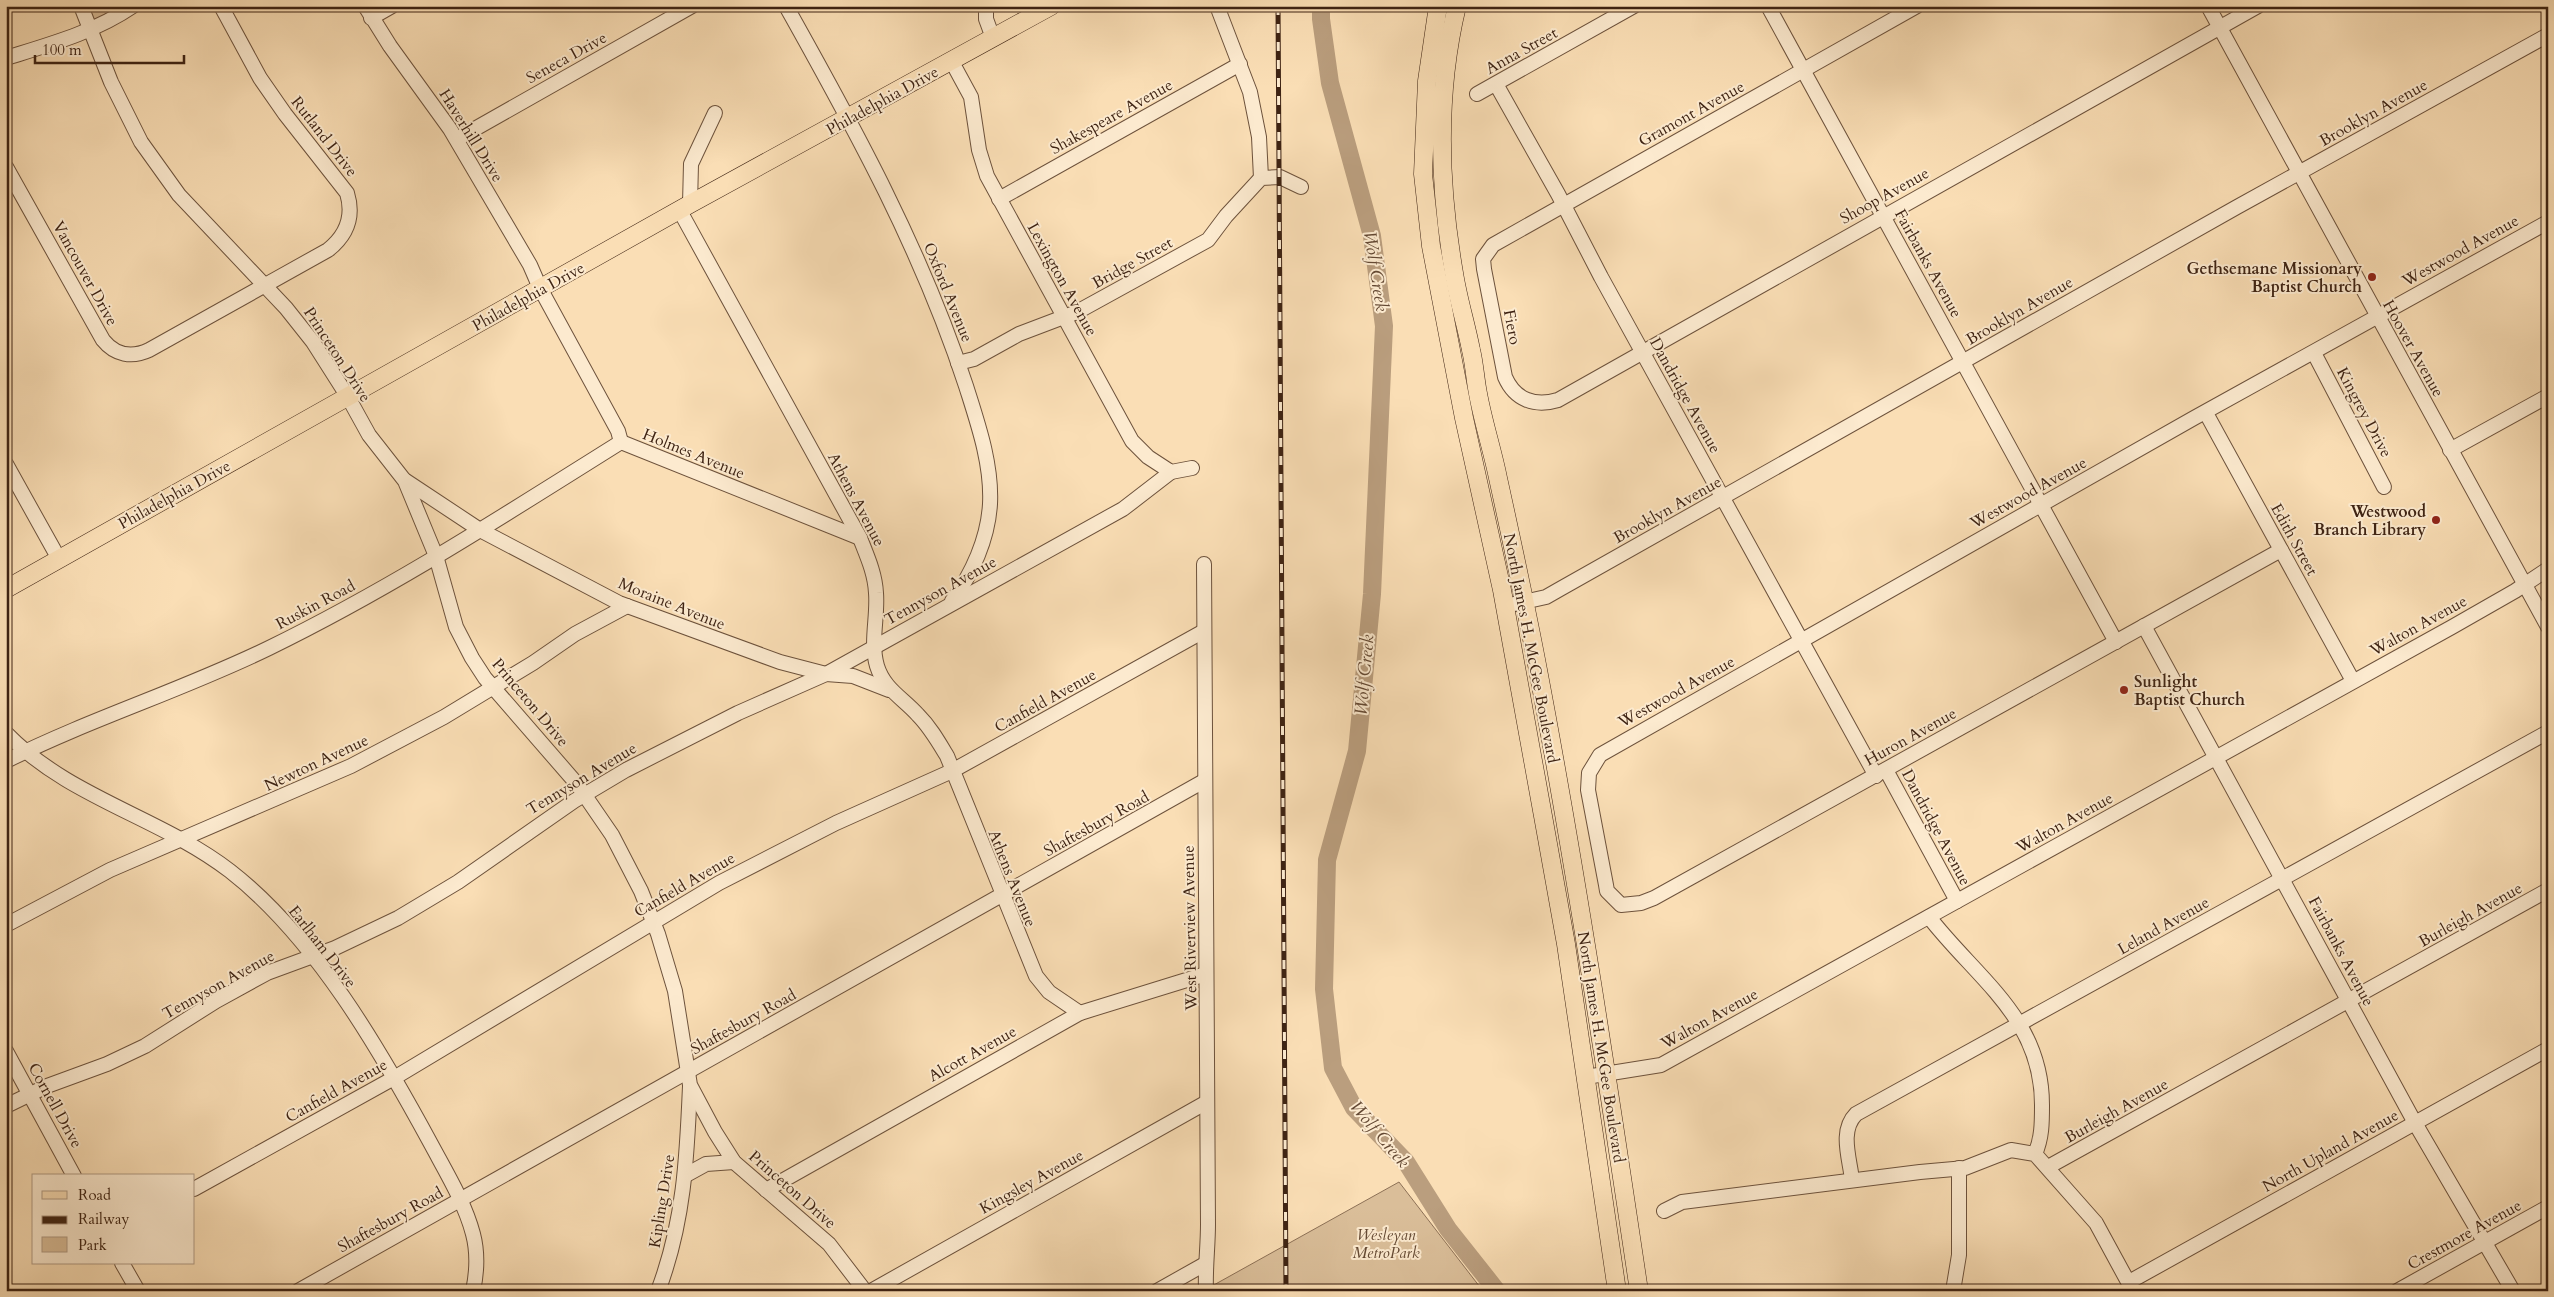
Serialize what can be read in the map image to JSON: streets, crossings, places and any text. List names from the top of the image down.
{
  "streets": {
    "main road": ["Philadelphia Drive", "North James H. McGee Boulevard"],
    "street": [
      "Anna Street",
      "Seneca Drive",
      "Brooklyn Avenue",
      "Gramont Avenue",
      "Shakespeare Avenue",
      "Haverhill Drive",
      "Rutland Drive",
      "Shoop Avenue",
      "Westwood Avenue",
      "Bridge Street",
      "Fairbanks Avenue",
      "Vancouver Drive",
      "Lexington Avenue",
      "Oxford Avenue",
      "Fiero",
      "Hoover Avenue",
      "Princeton Drive",
      "Dandridge Avenue",
      "Kingrey Drive",
      "Holmes Avenue",
      "Athens Avenue",
      "Edith Street",
      "Tennyson Avenue",
      "Moraine Avenue",
      "Ruskin Road",
      "Walton Avenue",
      "Canfield Avenue",
      "Huron Avenue",
      "Newton Avenue",
      "Shaftesbury Road",
      "Burleigh Avenue",
      "Leland Avenue",
      "West Riverview Avenue",
      "Earlham Drive",
      "Alcott Avenue",
      "Cornell Drive",
      "North Upland Avenue",
      "Kingsley Avenue",
      "Kipling Drive",
      "Crestmore Avenue"
    ]
  },
  "crossings": [
    ["Anna Street", "Dandridge Avenue"],
    ["Seneca Drive", "Haverhill Drive"],
    ["Philadelphia Drive", "Haverhill Drive"],
    ["Philadelphia Drive", "Lexington Avenue"],
    ["Philadelphia Drive", "Oxford Avenue"],
    ["Philadelphia Drive", "Princeton Drive"],
    ["Philadelphia Drive", "Holmes Avenue"],
    ["Philadelphia Drive", "Athens Avenue"],
    ["Brooklyn Avenue", "Fairbanks Avenue"],
    ["Brooklyn Avenue", "Hoover Avenue"],
    ["Brooklyn Avenue", "Dandridge Avenue"],
    ["Brooklyn Avenue", "North James H. McGee Boulevard"],
    ["Gramont Avenue", "Fairbanks Avenue"],
    ["Gramont Avenue", "Fiero"],
    ["Gramont Avenue", "Dandridge Avenue"],
    ["Shakespeare Avenue", "Lexington Avenue"],
    ["Haverhill Drive", "Holmes Avenue"],
    ["Rutland Drive", "Vancouver Drive"],
    ["Rutland Drive", "Princeton Drive"],
    ["Shoop Avenue", "Fairbanks Avenue"],
    ["Shoop Avenue", "Fiero"],
    ["Shoop Avenue", "Hoover Avenue"],
    ["Shoop Avenue", "Dandridge Avenue"],
    ["Westwood Avenue", "Fairbanks Avenue"],
    ["Westwood Avenue", "Hoover Avenue"],
    ["Westwood Avenue", "Dandridge Avenue"],
    ["Westwood Avenue", "Kingrey Drive"],
    ["Westwood Avenue", "Edith Street"],
    ["Westwood Avenue", "Huron Avenue"],
    ["Bridge Street", "Lexington Avenue"],
    ["Bridge Street", "Oxford Avenue"],
    ["Fairbanks Avenue", "Walton Avenue"],
    ["Fairbanks Avenue", "Huron Avenue"],
    ["Fairbanks Avenue", "Burleigh Avenue"],
    ["Fairbanks Avenue", "Leland Avenue"],
    ["Fairbanks Avenue", "North Upland Avenue"],
    ["Fairbanks Avenue", "Crestmore Avenue"],
    ["Vancouver Drive", "Princeton Drive"],
    ["Lexington Avenue", "Tennyson Avenue"],
    ["Oxford Avenue", "Tennyson Avenue"],
    ["Hoover Avenue", "Walton Avenue"],
    ["Princeton Drive", "Tennyson Avenue"],
    ["Princeton Drive", "Moraine Avenue"],
    ["Princeton Drive", "Ruskin Road"],
    ["Princeton Drive", "Canfield Avenue"],
    ["Princeton Drive", "Newton Avenue"],
    ["Princeton Drive", "Shaftesbury Road"],
    ["Princeton Drive", "Alcott Avenue"],
    ["Princeton Drive", "Kipling Drive"],
    ["Dandridge Avenue", "Walton Avenue"],
    ["Dandridge Avenue", "Huron Avenue"],
    ["Holmes Avenue", "Athens Avenue"],
    ["Holmes Avenue", "Ruskin Road"],
    ["Athens Avenue", "Tennyson Avenue"],
    ["Athens Avenue", "Moraine Avenue"],
    ["Athens Avenue", "Canfield Avenue"],
    ["Athens Avenue", "Shaftesbury Road"],
    ["Athens Avenue", "Alcott Avenue"],
    ["Edith Street", "Walton Avenue"],
    ["Edith Street", "Huron Avenue"],
    ["Tennyson Avenue", "Moraine Avenue"],
    ["Tennyson Avenue", "Earlham Drive"],
    ["Tennyson Avenue", "Cornell Drive"],
    ["Moraine Avenue", "Ruskin Road"],
    ["Moraine Avenue", "Newton Avenue"],
    ["Ruskin Road", "Earlham Drive"],
    ["Walton Avenue", "North James H. McGee Boulevard"],
    ["Canfield Avenue", "West Riverview Avenue"],
    ["Canfield Avenue", "Earlham Drive"],
    ["Newton Avenue", "Earlham Drive"],
    ["Shaftesbury Road", "West Riverview Avenue"],
    ["Shaftesbury Road", "Earlham Drive"],
    ["Shaftesbury Road", "Kipling Drive"],
    ["West Riverview Avenue", "Alcott Avenue"],
    ["West Riverview Avenue", "Kingsley Avenue"]
  ],
  "water": ["Wolf Creek"],
  "parks": ["Wesleyan MetroPark"],
  "places": ["Gethsemane Missionary Baptist Church", "Westwood Branch Library", "Sunlight Baptist Church"],
  "legend": ["Road", "Railway", "Park"],
  "scale_bar": "100 m"
}
